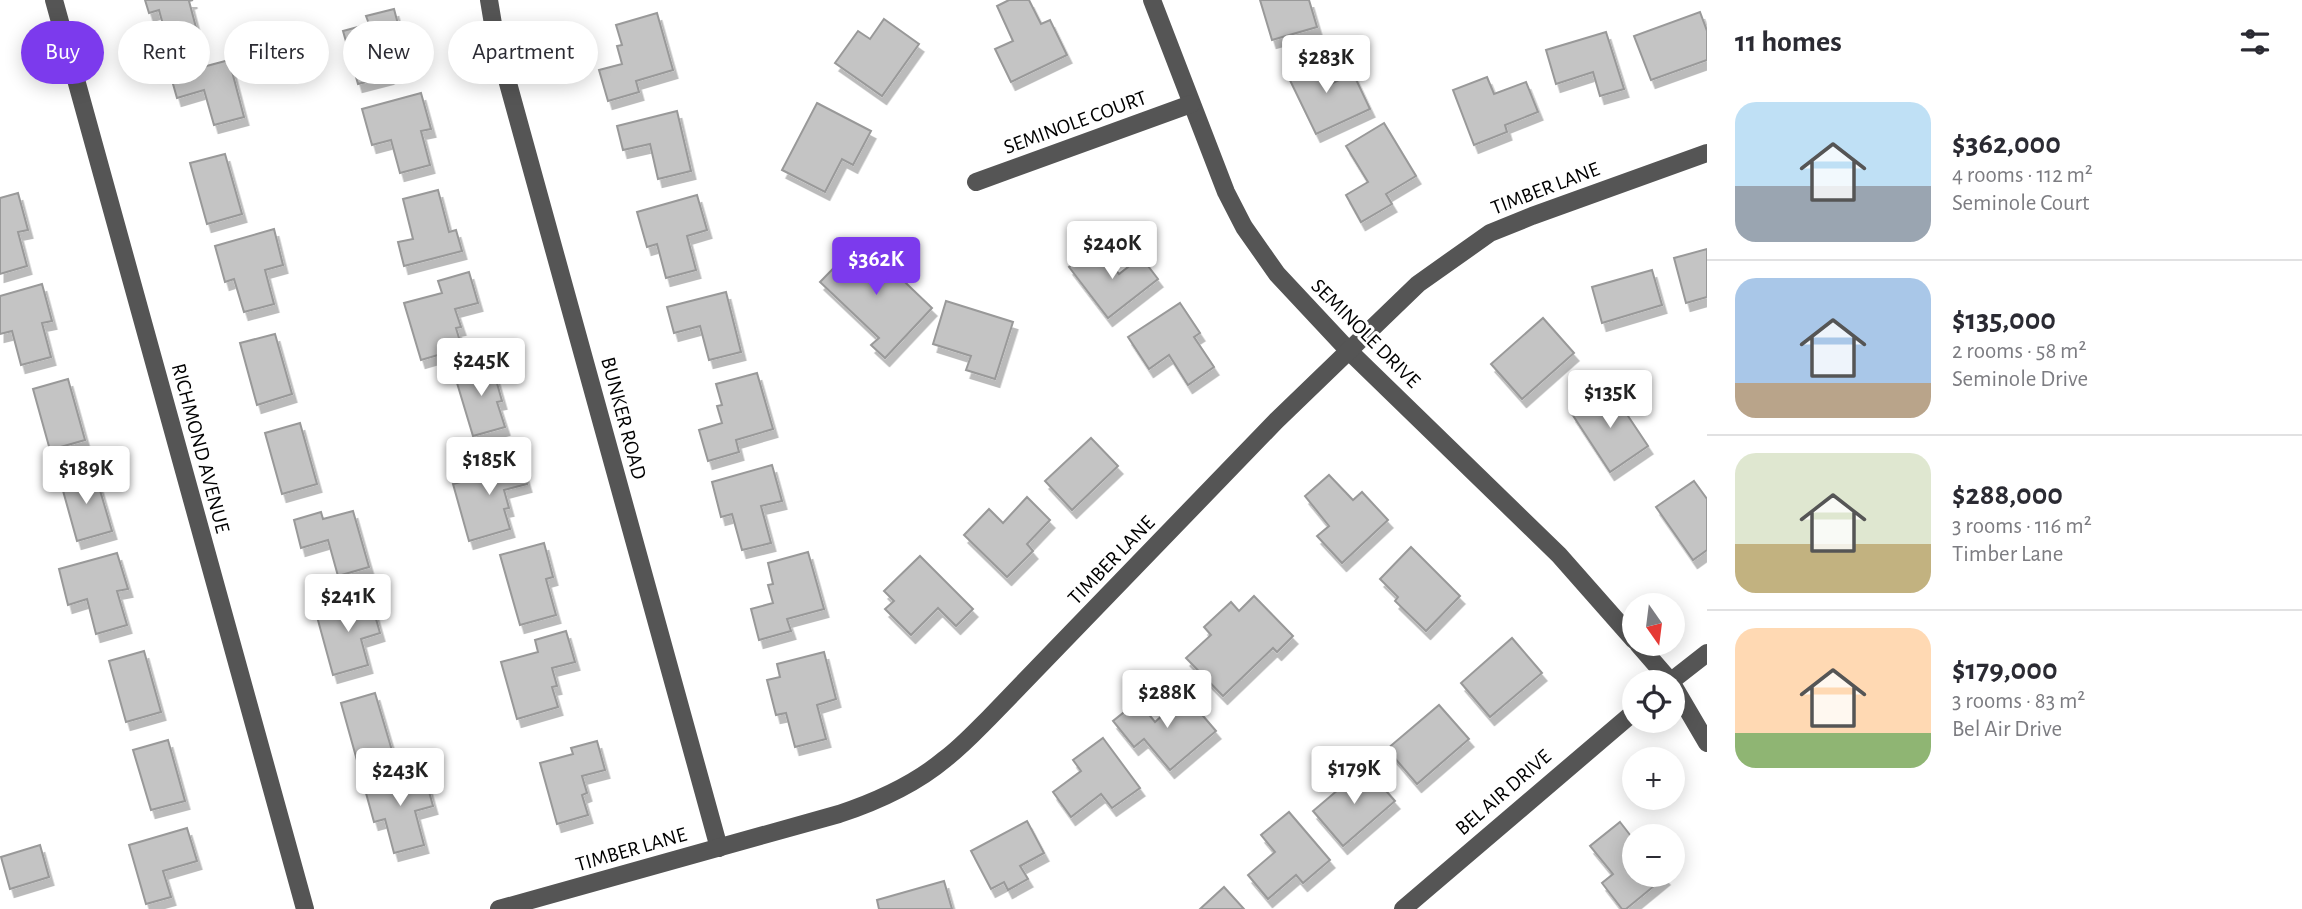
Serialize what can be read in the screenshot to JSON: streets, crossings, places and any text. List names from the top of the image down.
{
  "streets": {
    "street": [
      "SEMINOLE COURT",
      "TIMBER LANE",
      "SEMINOLE DRIVE",
      "BUNKER ROAD",
      "RICHMOND AVENUE",
      "BEL AIR DRIVE"
    ]
  },
  "crossings": [
    ["SEMINOLE COURT", "SEMINOLE DRIVE"],
    ["TIMBER LANE", "SEMINOLE DRIVE"],
    ["TIMBER LANE", "BUNKER ROAD"]
  ],
  "north": "bottom",
  "page": {
    "heading": "11 homes",
    "chip": [
      "Buy",
      "Rent",
      "Filters",
      "New",
      "Apartment"
    ],
    "price": [
      "$283K",
      "$240K",
      "$362K",
      "$245K",
      "$135K",
      "$185K",
      "$189K",
      "$241K",
      "$288K",
      "$179K",
      "$243K"
    ],
    "list": [
      {
        "name": "$362,000",
        "note": "4 rooms · 112 m² · Seminole Court"
      },
      {
        "name": "$135,000",
        "note": "2 rooms · 58 m² · Seminole Drive"
      },
      {
        "name": "$288,000",
        "note": "3 rooms · 116 m² · Timber Lane"
      },
      {
        "name": "$179,000",
        "note": "3 rooms · 83 m² · Bel Air Drive"
      }
    ],
    "map_buttons": ["+", "−"]
  }
}
